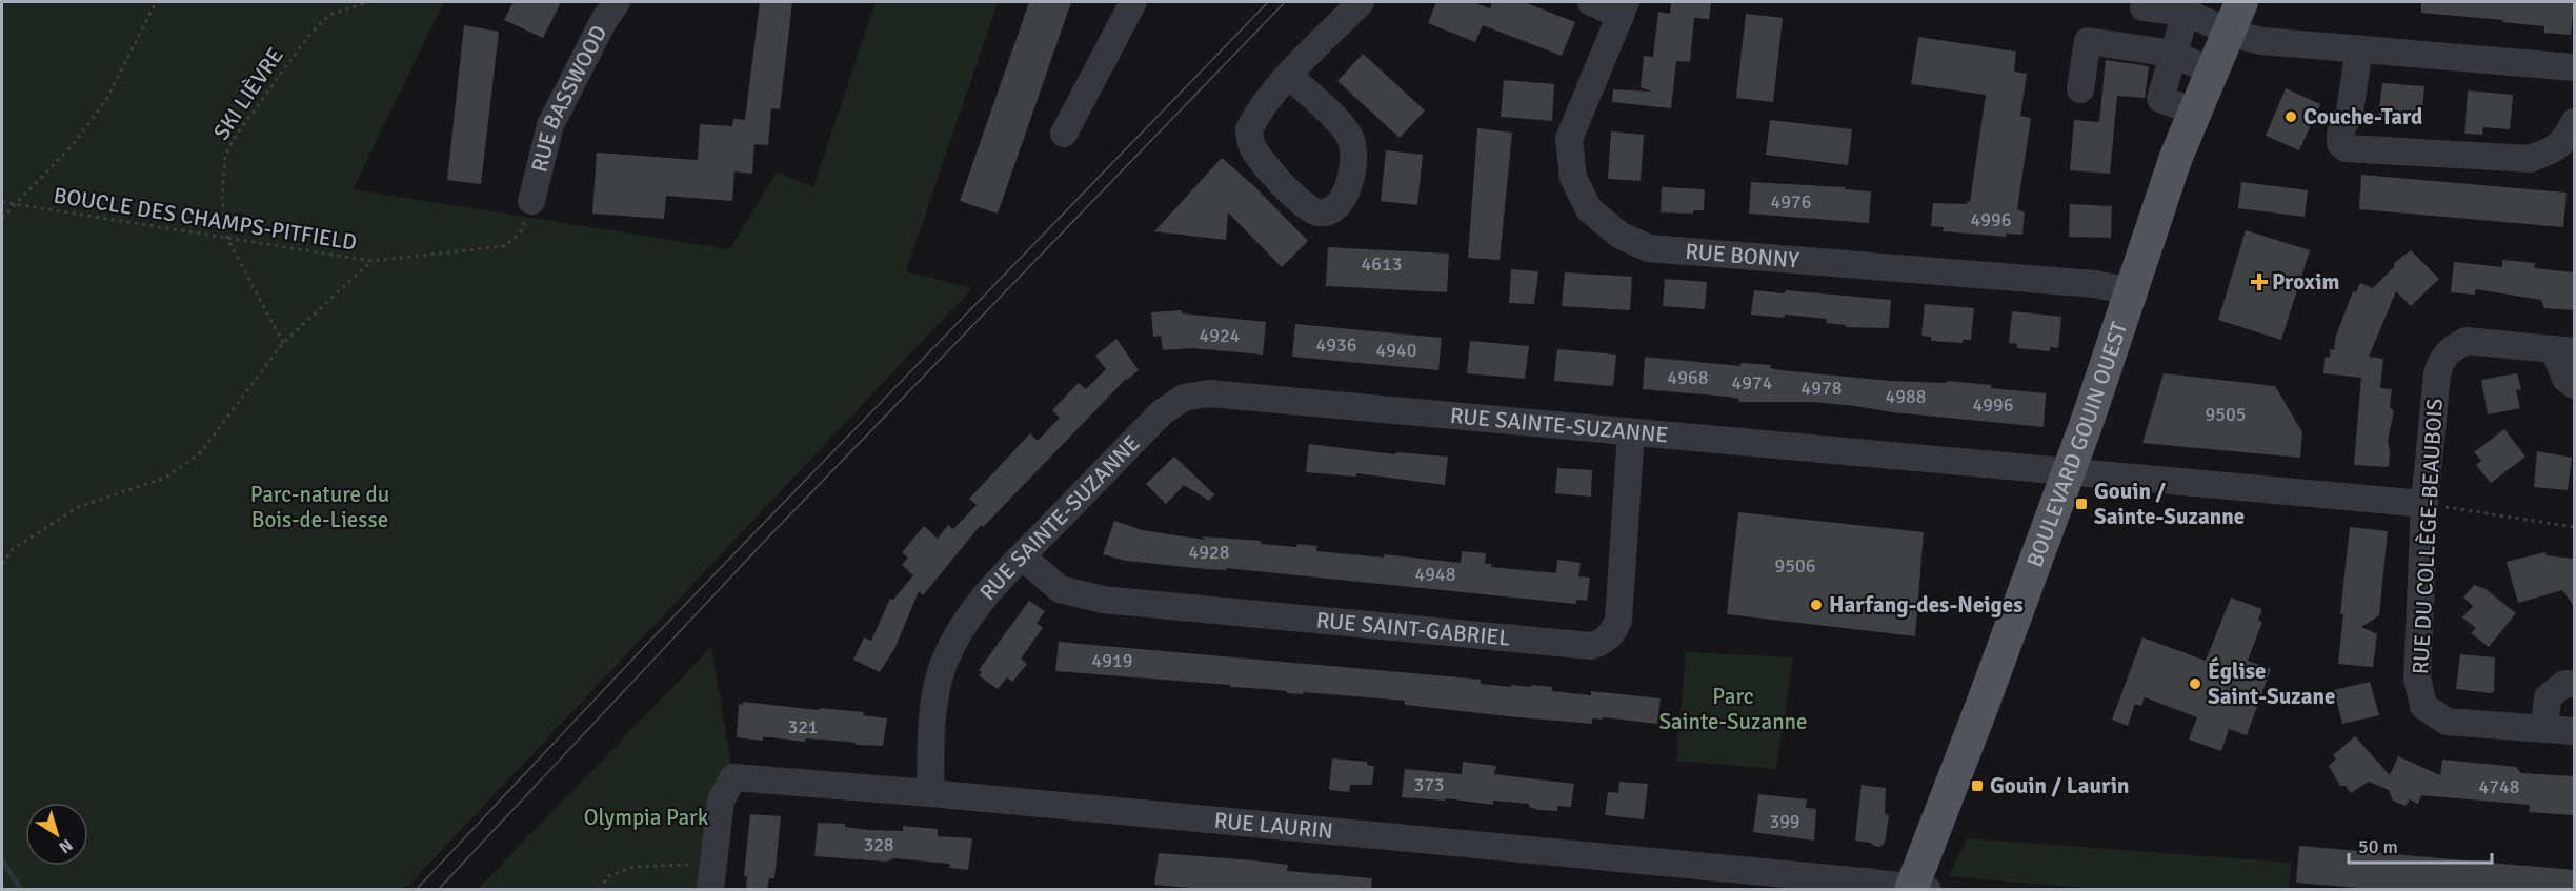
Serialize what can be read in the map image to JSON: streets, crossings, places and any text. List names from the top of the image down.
{
  "streets": {
    "main road": ["BOULEVARD GOUIN OUEST"],
    "street": [
      "RUE BASSWOOD",
      "RUE BONNY",
      "RUE SAINTE-SUZANNE",
      "RUE DU COLLÈGE-BEAUBOIS",
      "RUE SAINT-GABRIEL",
      "RUE LAURIN"
    ],
    "path": ["SKI LIÈVRE", "BOUCLE DES CHAMPS-PITFIELD"]
  },
  "crossings": [
    ["SKI LIÈVRE", "BOUCLE DES CHAMPS-PITFIELD"],
    ["RUE BONNY", "BOULEVARD GOUIN OUEST"],
    ["RUE SAINTE-SUZANNE", "BOULEVARD GOUIN OUEST"],
    ["RUE SAINTE-SUZANNE", "RUE DU COLLÈGE-BEAUBOIS"],
    ["RUE SAINTE-SUZANNE", "RUE SAINT-GABRIEL"],
    ["RUE SAINTE-SUZANNE", "RUE LAURIN"],
    ["BOULEVARD GOUIN OUEST", "RUE LAURIN"]
  ],
  "parks": ["Parc-nature du Bois-de-Liesse", "Parc Sainte-Suzanne", "Olympia Park"],
  "places": {
    "other": ["Couche-Tard", "Harfang-des-Neiges", "Église Saint-Suzane"],
    "health": ["Proxim"],
    "transit": ["Gouin / Sainte-Suzanne", "Gouin / Laurin"]
  },
  "house_numbers": [
    "4976",
    "4996",
    "4613",
    "4924",
    "4936",
    "4940",
    "4968",
    "4974",
    "4978",
    "4988",
    "4996",
    "9505",
    "4928",
    "9506",
    "4948",
    "4919",
    "321",
    "373",
    "4748",
    "399",
    "328"
  ],
  "scale_bar": "50 m",
  "north": "bottom right"
}
